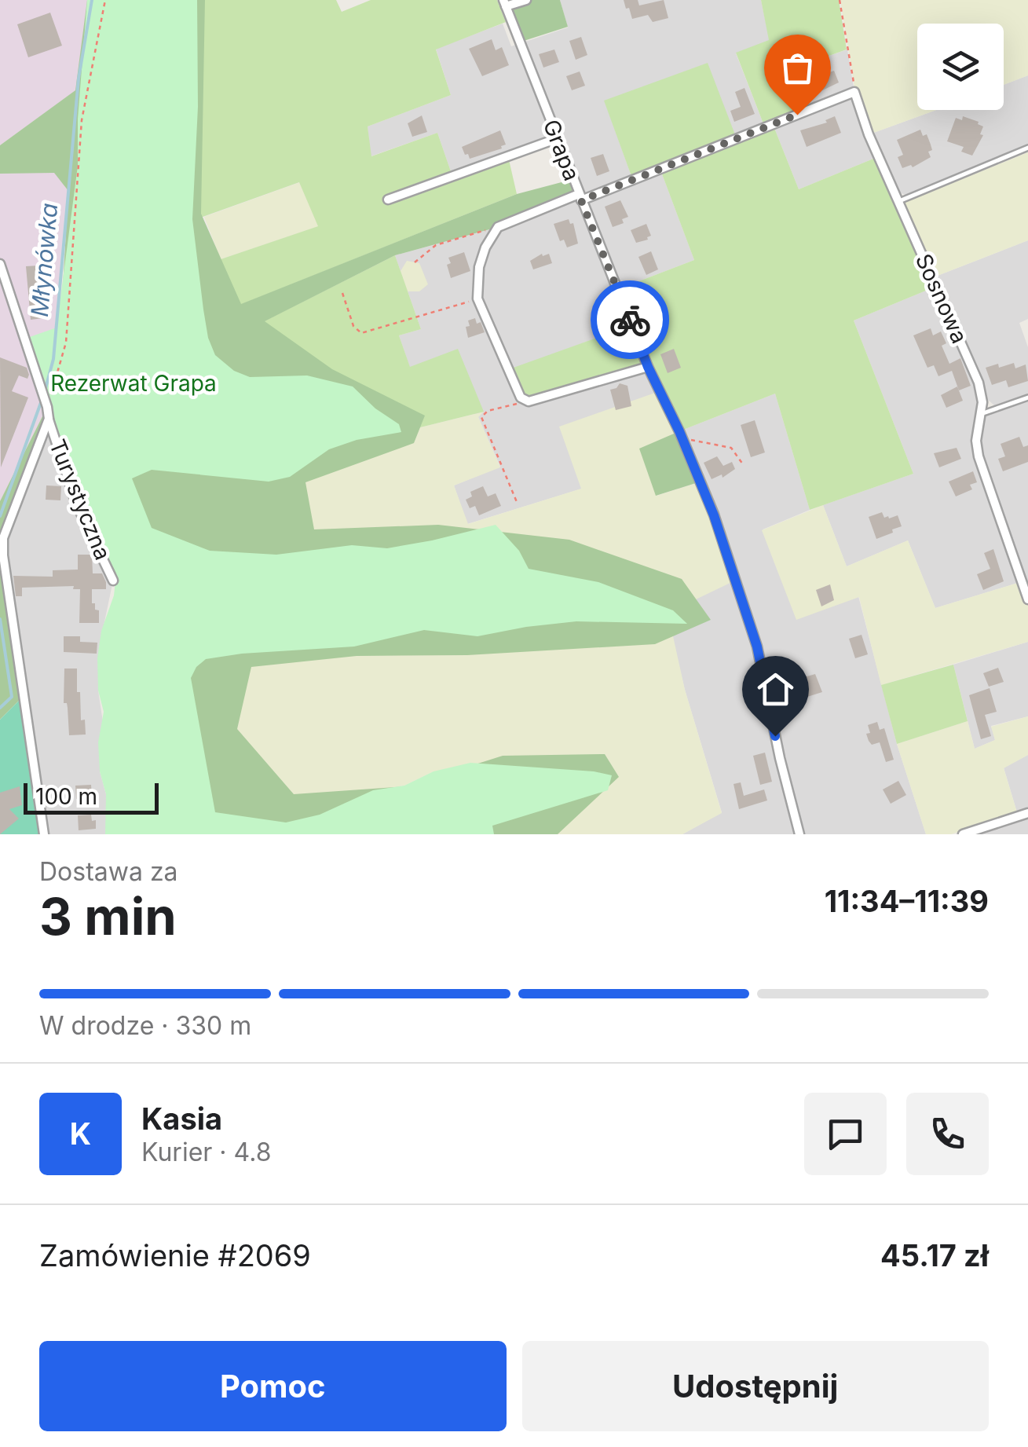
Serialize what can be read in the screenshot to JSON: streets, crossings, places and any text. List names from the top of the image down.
{
  "streets": {
    "street": ["Grapa", "Sosnowa", "Turystyczna"]
  },
  "water": ["Młynówka"],
  "parks": ["Rezerwat Grapa"],
  "scale_bar": "100 m",
  "page": {
    "scale": "100 m",
    "heading": ["3 min", "Dostawa za", "11:34–11:39"],
    "panel": [
      "Kasia",
      "Kurier · 4.8",
      "Zamówienie #2069",
      "45.17 zł"
    ],
    "bar": "W drodze · 330 m",
    "round": "K",
    "buttons": ["Pomoc", "Udostępnij"]
  }
}
